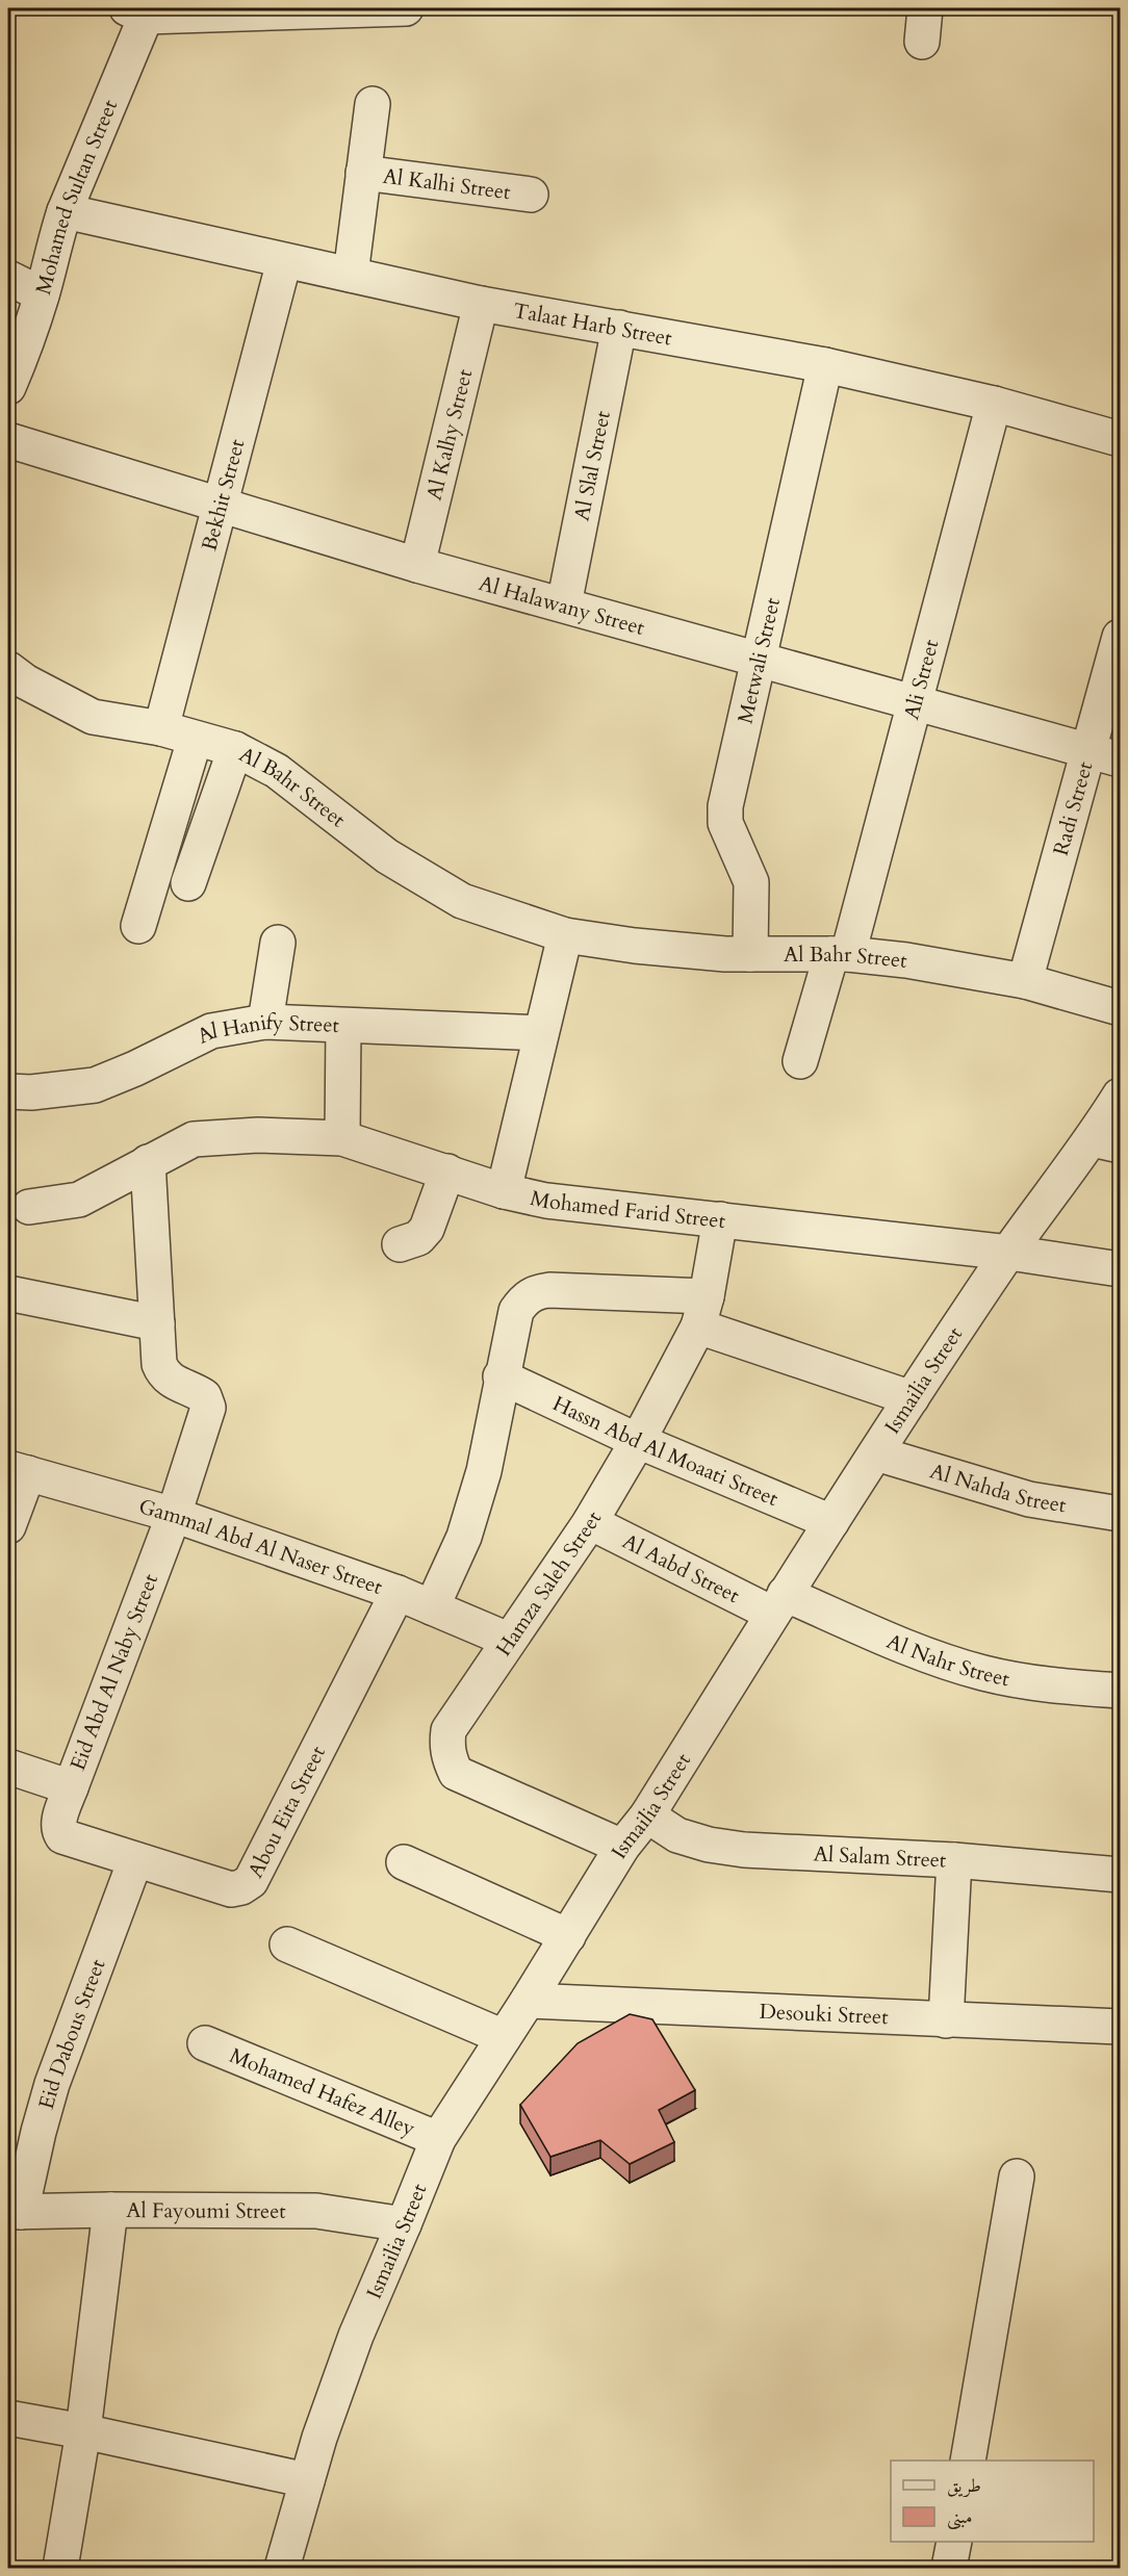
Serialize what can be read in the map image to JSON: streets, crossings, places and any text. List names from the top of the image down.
{
  "streets": {
    "street": [
      "Al Kalhi Street",
      "Mohamed Sultan Street",
      "Talaat Harb Street",
      "Al Kalhy Street",
      "Al Slal Street",
      "Bekhit Street",
      "Al Halawany Street",
      "Metwali Street",
      "Ali Street",
      "Al Bahr Street",
      "Radi Street",
      "Al Hanify Street",
      "Mohamed Farid Street",
      "Ismailia Street",
      "Hassn Abd Al Moaati Street",
      "Al Nahda Street",
      "Gammal Abd Al Naser Street",
      "Al Aabd Street",
      "Hamza Saleh Street",
      "Al Nahr Street",
      "Eid Abd Al Naby Street",
      "Abou Eita Street",
      "Al Salam Street",
      "Desouki Street",
      "Eid Dabous Street",
      "Mohamed Hafez Alley",
      "Al Fayoumi Street"
    ]
  },
  "crossings": [
    ["Mohamed Sultan Street", "Talaat Harb Street"],
    ["Talaat Harb Street", "Al Kalhy Street"],
    ["Talaat Harb Street", "Al Slal Street"],
    ["Talaat Harb Street", "Bekhit Street"],
    ["Talaat Harb Street", "Metwali Street"],
    ["Talaat Harb Street", "Ali Street"],
    ["Al Kalhy Street", "Al Halawany Street"],
    ["Al Slal Street", "Al Halawany Street"],
    ["Bekhit Street", "Al Halawany Street"],
    ["Bekhit Street", "Al Bahr Street"],
    ["Al Halawany Street", "Metwali Street"],
    ["Al Halawany Street", "Ali Street"],
    ["Al Halawany Street", "Radi Street"],
    ["Metwali Street", "Al Bahr Street"],
    ["Ali Street", "Al Bahr Street"],
    ["Al Bahr Street", "Radi Street"],
    ["Mohamed Farid Street", "Ismailia Street"],
    ["Mohamed Farid Street", "Hamza Saleh Street"],
    ["Ismailia Street", "Hassn Abd Al Moaati Street"],
    ["Ismailia Street", "Al Nahda Street"],
    ["Ismailia Street", "Al Aabd Street"],
    ["Ismailia Street", "Hamza Saleh Street"],
    ["Ismailia Street", "Al Nahr Street"],
    ["Ismailia Street", "Al Salam Street"],
    ["Ismailia Street", "Desouki Street"],
    ["Ismailia Street", "Mohamed Hafez Alley"],
    ["Ismailia Street", "Al Fayoumi Street"],
    ["Hassn Abd Al Moaati Street", "Hamza Saleh Street"],
    ["Gammal Abd Al Naser Street", "Hamza Saleh Street"],
    ["Gammal Abd Al Naser Street", "Eid Abd Al Naby Street"],
    ["Gammal Abd Al Naser Street", "Abou Eita Street"],
    ["Al Aabd Street", "Hamza Saleh Street"],
    ["Al Aabd Street", "Al Nahr Street"],
    ["Eid Abd Al Naby Street", "Abou Eita Street"],
    ["Abou Eita Street", "Eid Dabous Street"],
    ["Eid Dabous Street", "Al Fayoumi Street"]
  ],
  "legend": ["طريق", "مبنى"]
}
